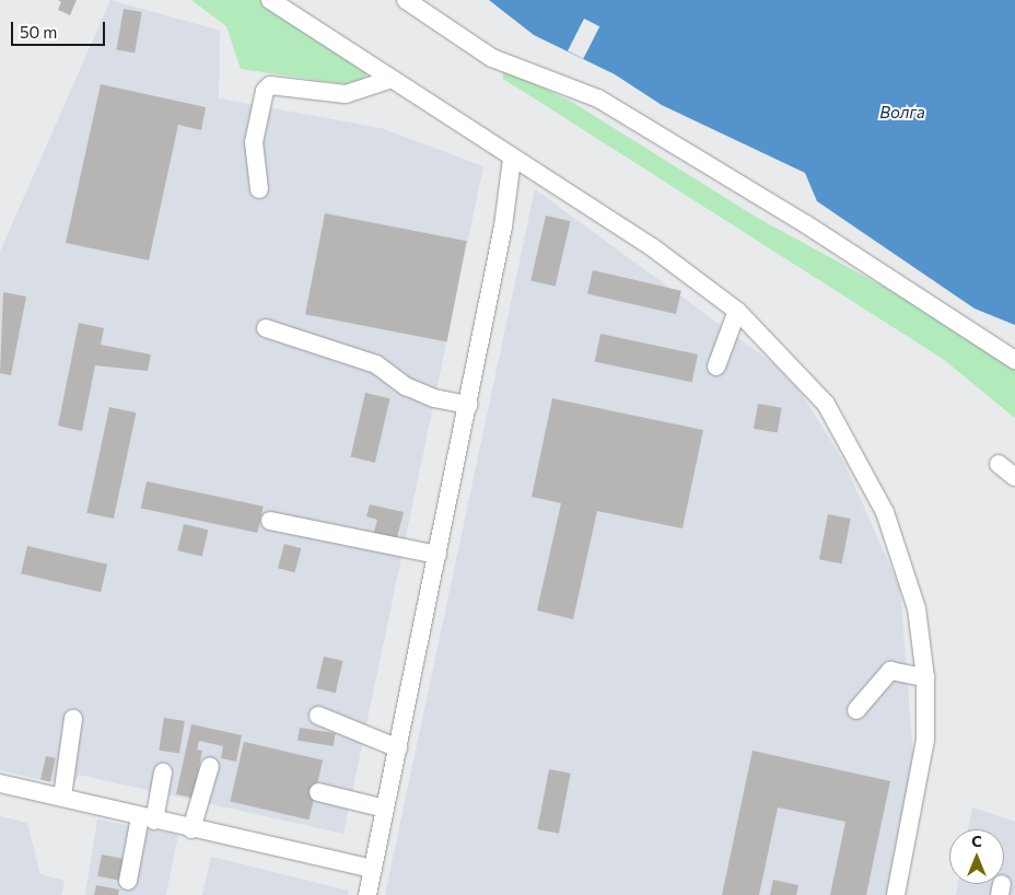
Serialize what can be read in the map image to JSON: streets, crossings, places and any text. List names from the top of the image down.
{
  "water": ["Волга"],
  "scale_bar": "50 m",
  "north": "top"
}
